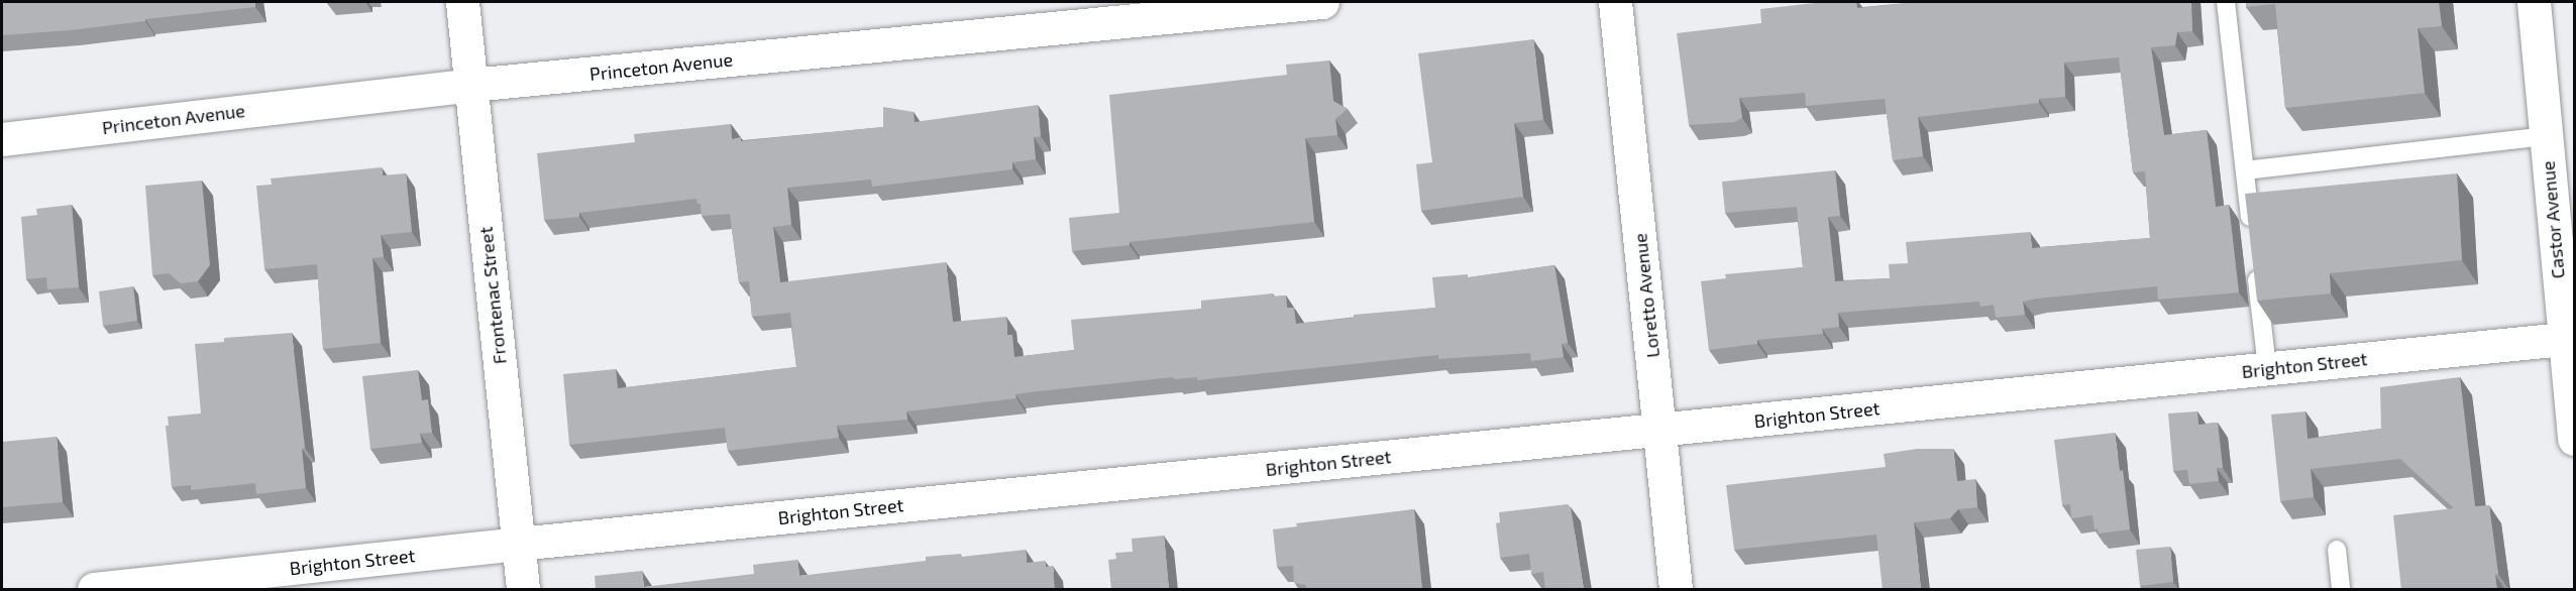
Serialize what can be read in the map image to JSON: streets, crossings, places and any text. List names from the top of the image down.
{
  "streets": {
    "street": [
      "Princeton Avenue",
      "Castor Avenue",
      "Frontenac Street",
      "Loretto Avenue",
      "Brighton Street"
    ]
  },
  "crossings": [
    ["Princeton Avenue", "Frontenac Street"],
    ["Castor Avenue", "Brighton Street"],
    ["Frontenac Street", "Brighton Street"],
    ["Loretto Avenue", "Brighton Street"]
  ]
}
